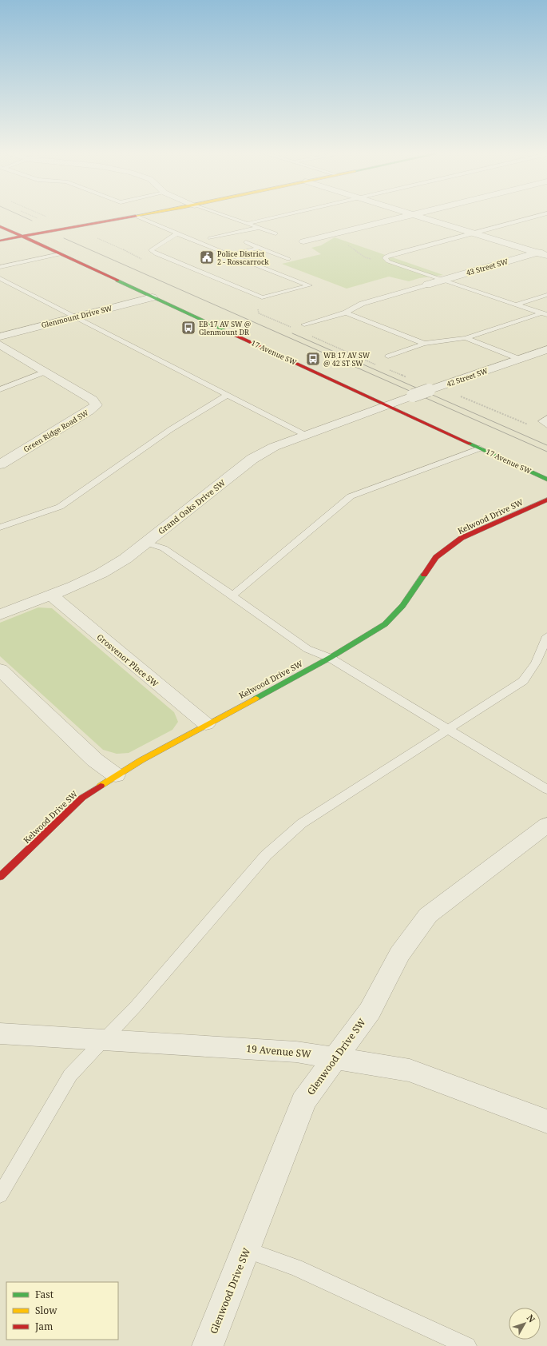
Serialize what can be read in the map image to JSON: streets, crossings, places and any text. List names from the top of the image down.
{
  "streets": {
    "street": [
      "43 Street SW",
      "Glenmount Drive SW",
      "17 Avenue SW",
      "42 Street SW",
      "Green Ridge Road SW",
      "Grand Oaks Drive SW",
      "Kelwood Drive SW",
      "Grosvenor Place SW",
      "19 Avenue SW",
      "Glenwood Drive SW"
    ]
  },
  "crossings": [
    ["Glenmount Drive SW", "17 Avenue SW"],
    ["17 Avenue SW", "42 Street SW"],
    ["17 Avenue SW", "Grand Oaks Drive SW"],
    ["42 Street SW", "Grand Oaks Drive SW"],
    ["Grand Oaks Drive SW", "Grosvenor Place SW"],
    ["Kelwood Drive SW", "Grosvenor Place SW"],
    ["19 Avenue SW", "Glenwood Drive SW"]
  ],
  "places": {
    "public building": ["Police District 2 - Rosscarrock"],
    "bus stop": ["EB 17 AV SW @ Glenmount DR", "WB 17 AV SW @ 42 ST SW"]
  },
  "legend": ["Fast", "Slow", "Jam"],
  "north": "top right"
}
